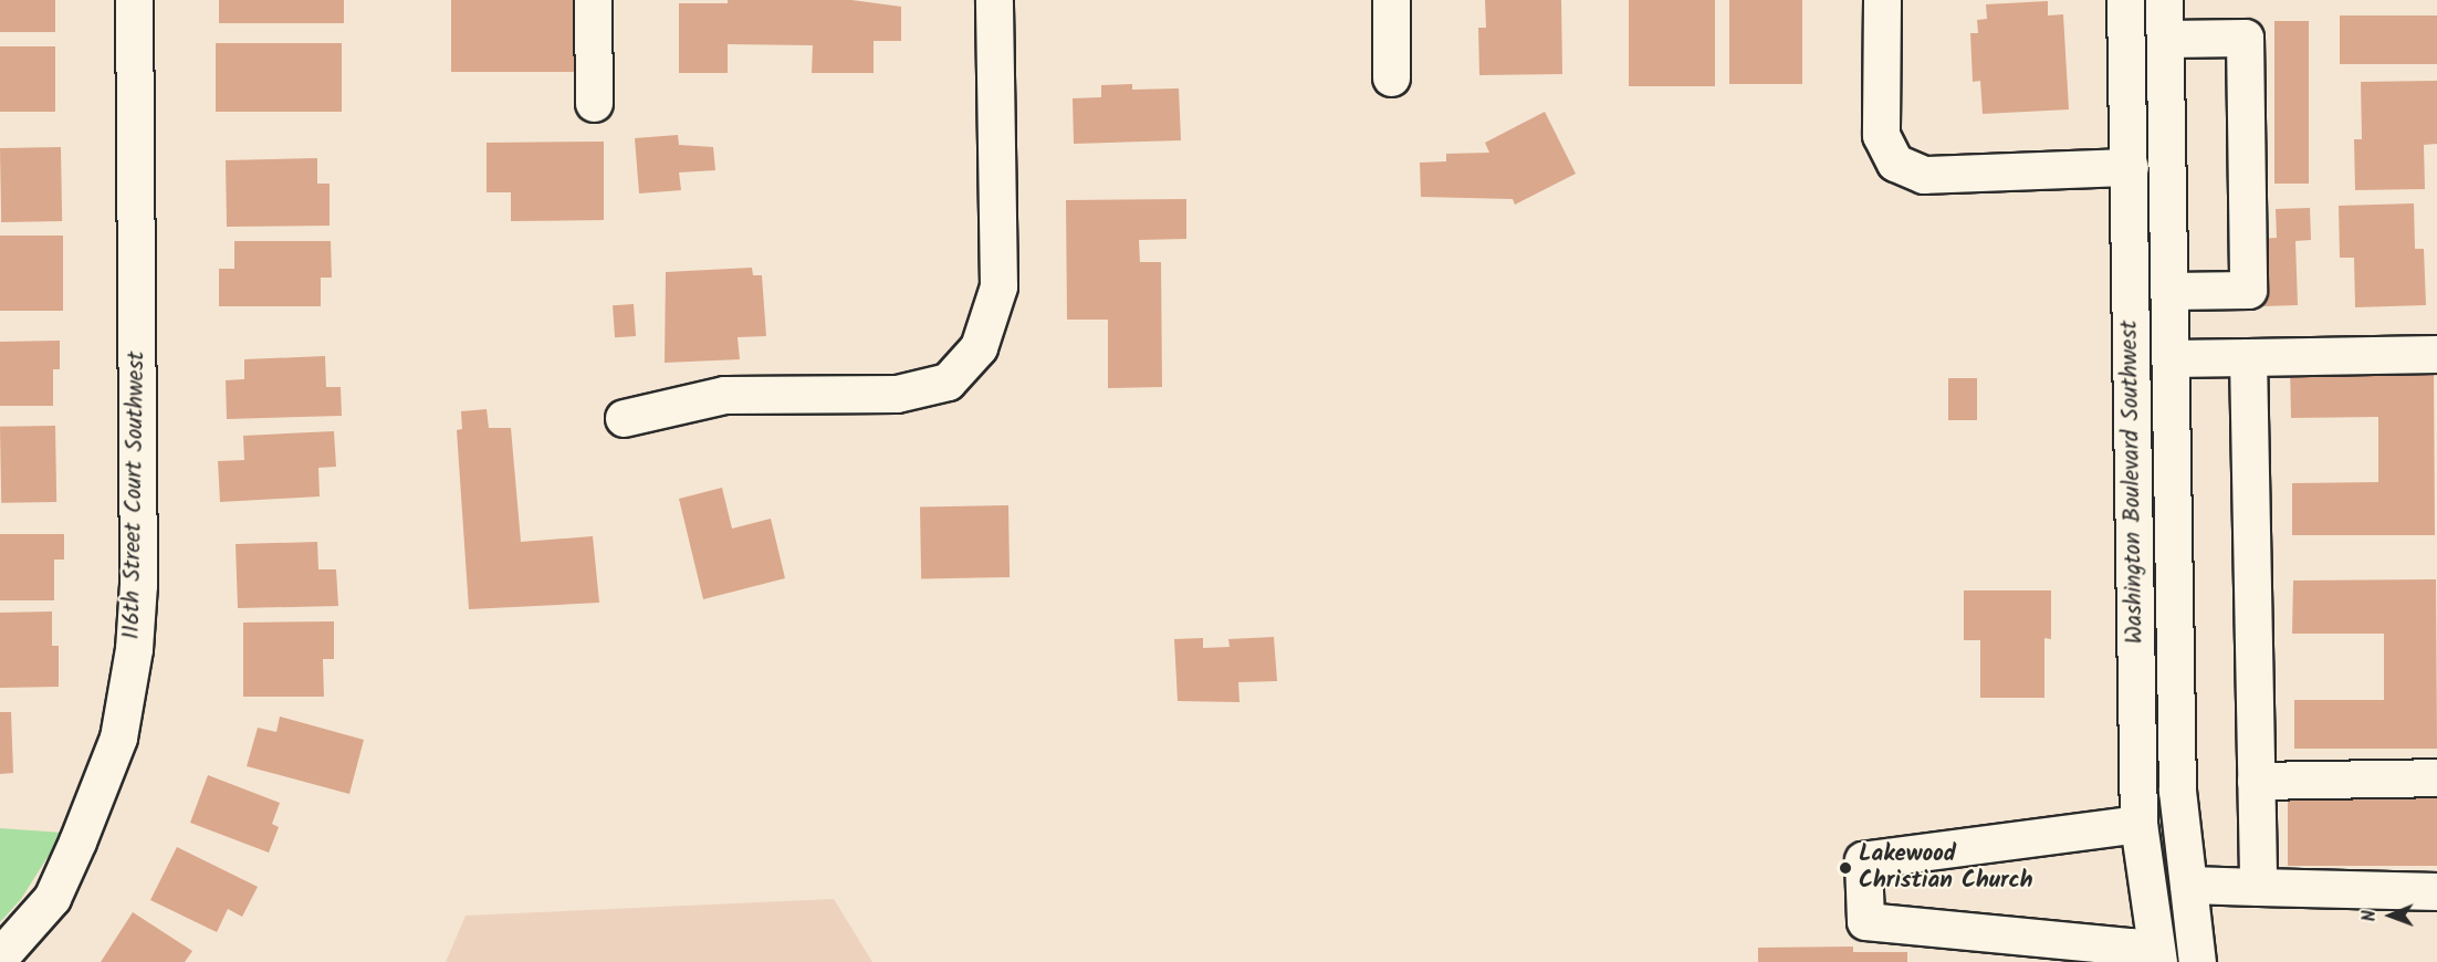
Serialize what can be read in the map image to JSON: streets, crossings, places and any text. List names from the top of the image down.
{
  "streets": {
    "main road": ["Washington Boulevard Southwest", "116th Street Court Southwest"]
  },
  "places": ["Lakewood Christian Church"],
  "north": "left"
}
